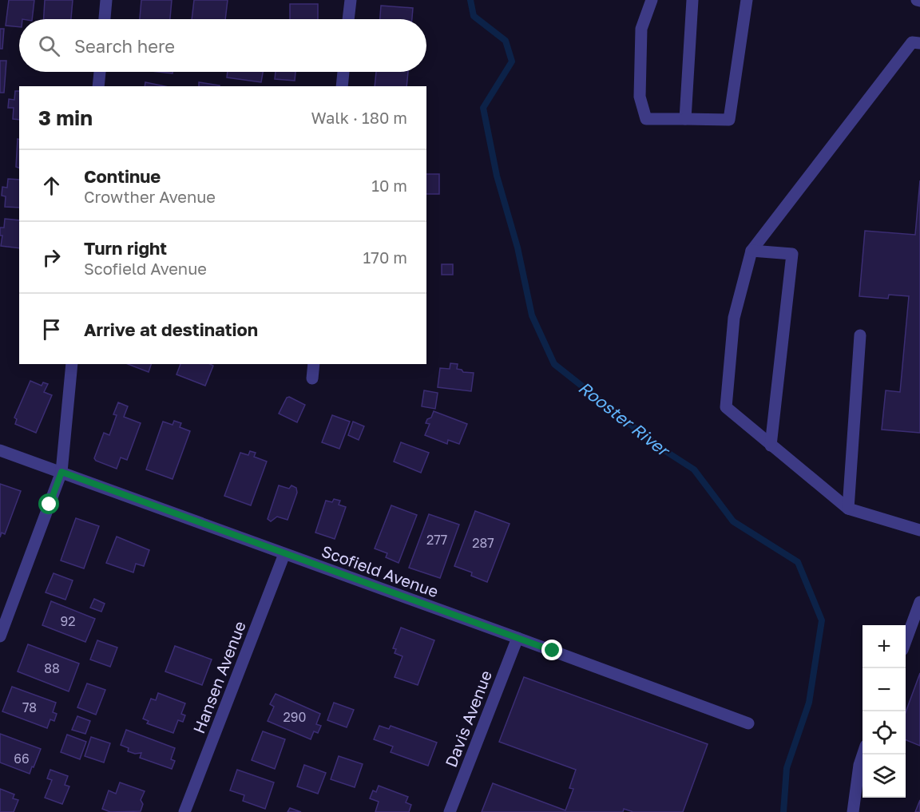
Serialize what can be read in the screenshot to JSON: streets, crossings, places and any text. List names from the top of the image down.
{
  "streets": {
    "street": ["Scofield Avenue", "Hansen Avenue", "Davis Avenue"]
  },
  "crossings": [
    ["Scofield Avenue", "Hansen Avenue"],
    ["Scofield Avenue", "Davis Avenue"]
  ],
  "water": ["Rooster River"],
  "house_numbers": [
    "277",
    "287",
    "92",
    "88",
    "78",
    "290",
    "66"
  ],
  "page": {
    "search": "Search here",
    "heading": ["3 min", "Walk · 180 m"],
    "list": [
      ["Continue", "Crowther Avenue", "10 m"],
      ["Turn right", "Scofield Avenue", "170 m"],
      "Arrive at destination"
    ],
    "map_buttons": ["+", "−"]
  }
}
